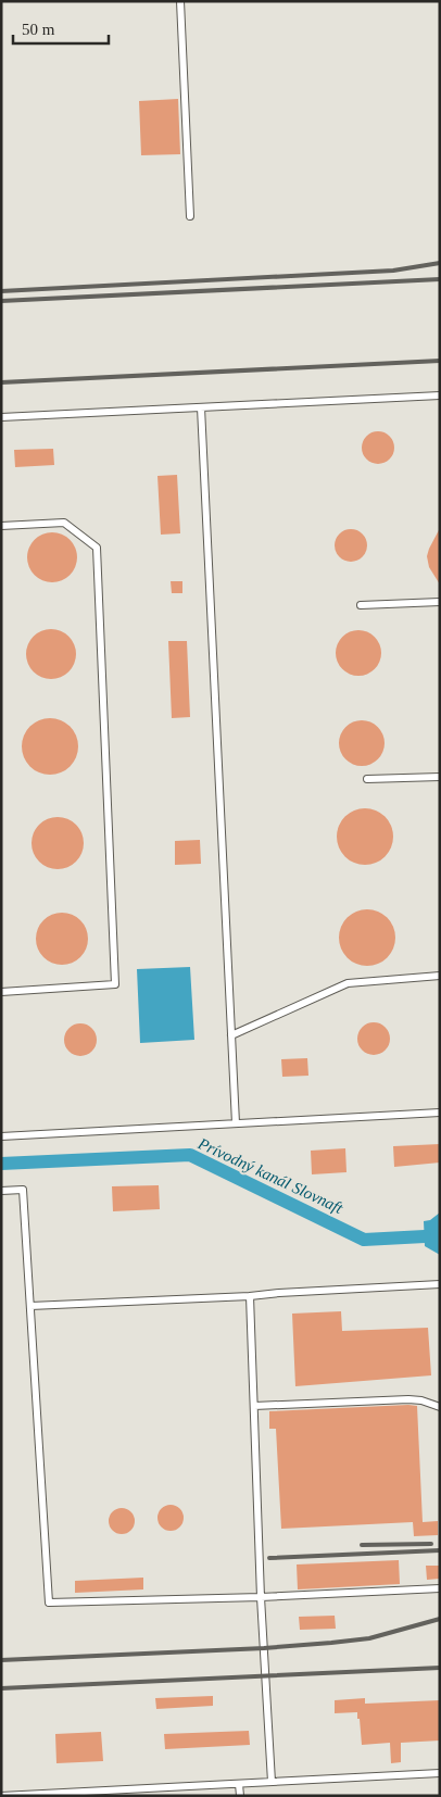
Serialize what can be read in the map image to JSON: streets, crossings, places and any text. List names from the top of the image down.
{
  "water": ["Prívodný kanál Slovnaft"],
  "scale_bar": "50 m"
}
